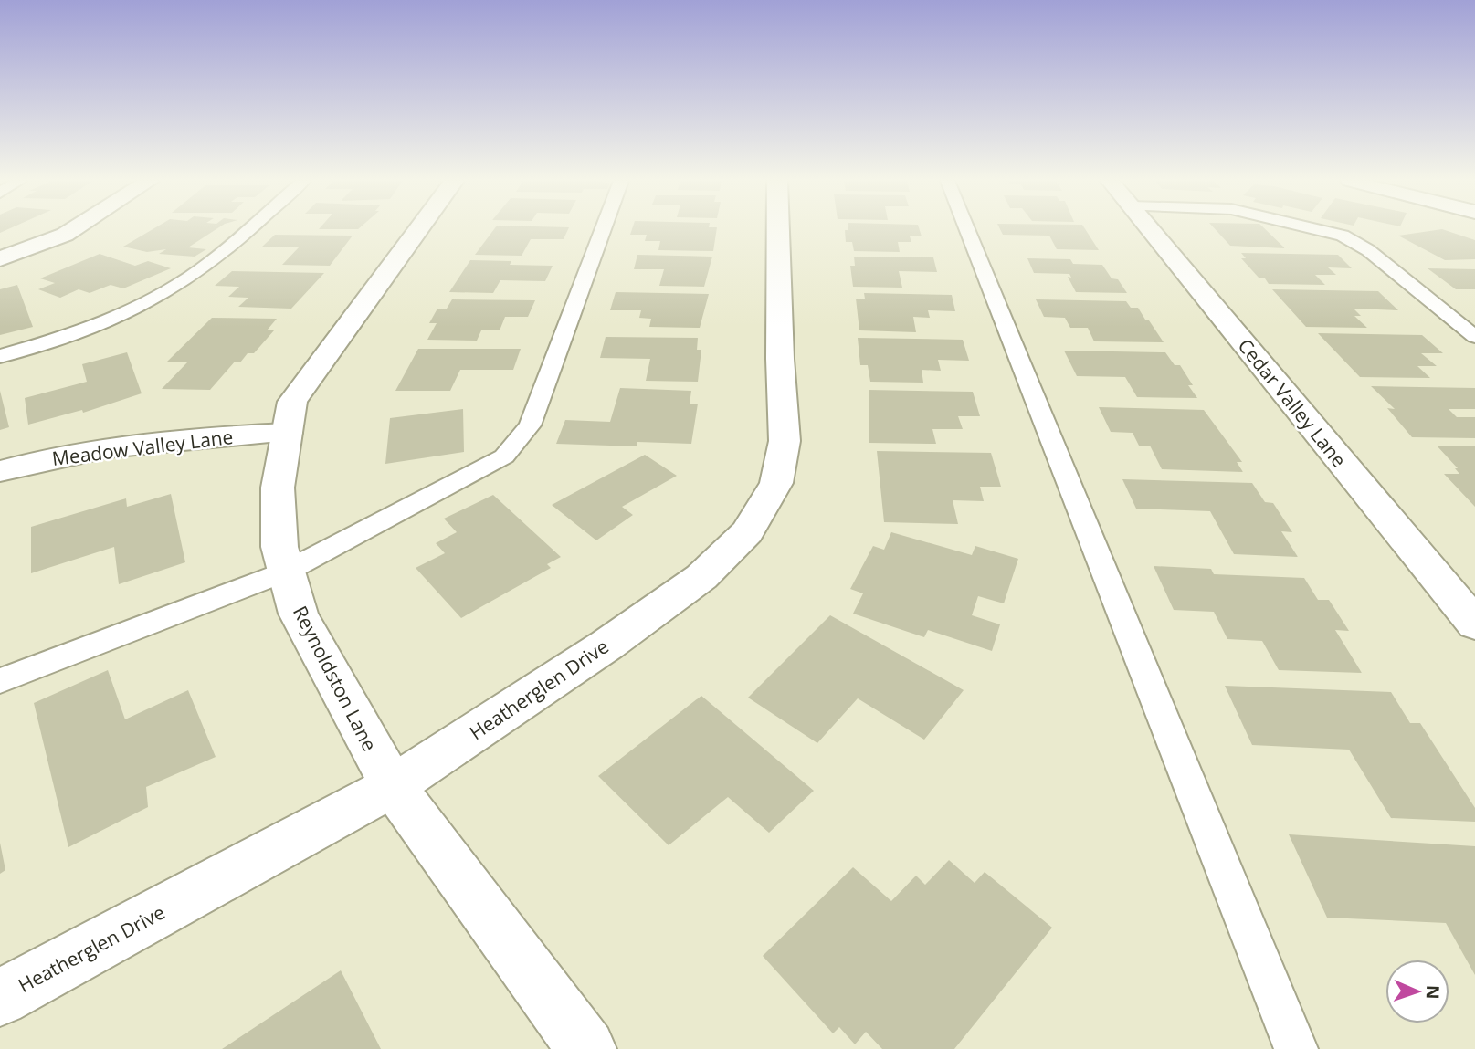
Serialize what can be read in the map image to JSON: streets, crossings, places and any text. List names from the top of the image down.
{
  "streets": {
    "street": [
      "Cedar Valley Lane",
      "Meadow Valley Lane",
      "Reynoldston Lane",
      "Heatherglen Drive"
    ]
  },
  "crossings": [
    ["Meadow Valley Lane", "Reynoldston Lane"],
    ["Reynoldston Lane", "Heatherglen Drive"]
  ],
  "north": "right"
}
